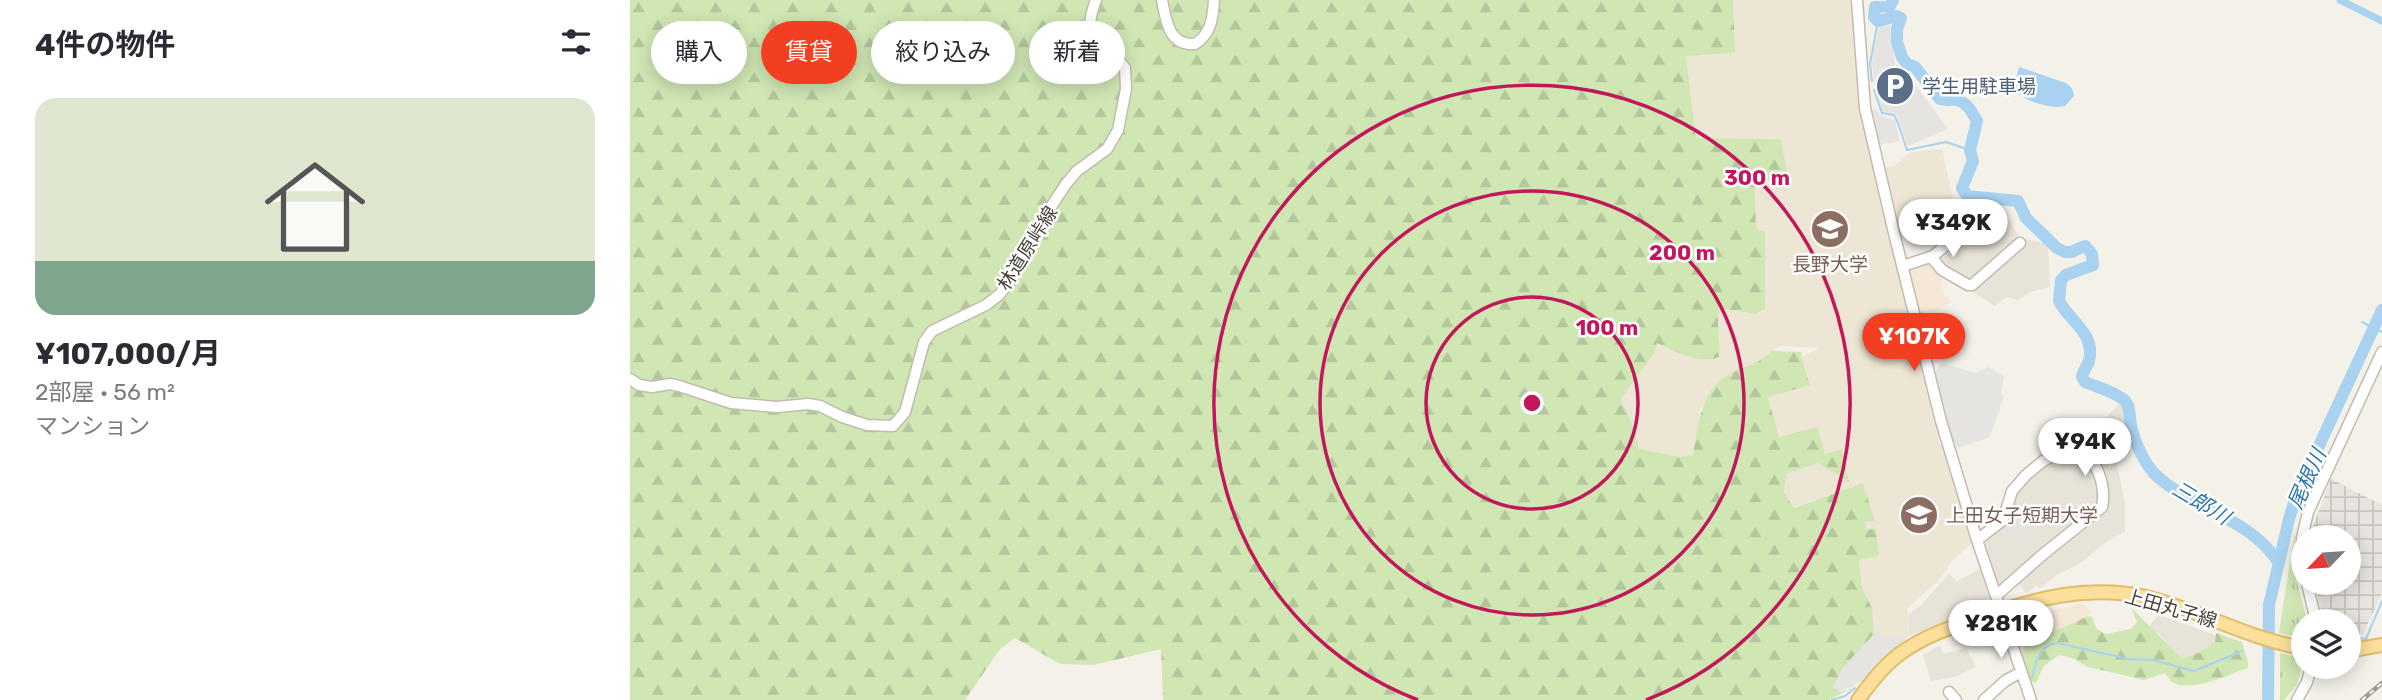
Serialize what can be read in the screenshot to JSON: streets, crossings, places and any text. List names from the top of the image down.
{
  "streets": {
    "main road": ["上田丸子線"],
    "street": ["林道原峠線"]
  },
  "water": ["尾根川", "三郎川"],
  "places": {
    "parking": ["学生用駐車場"],
    "school or university": ["長野大学", "上田女子短期大学"]
  },
  "north": "bottom left",
  "page": {
    "heading": "4件の物件",
    "chip": [
      "購入",
      "賃貸",
      "絞り込み",
      "新着"
    ],
    "list": [
      {
        "name": "¥107,000/月",
        "note": "2部屋 · 56 m² · マンション"
      }
    ],
    "price": [
      "¥349K",
      "¥107K",
      "¥94K",
      "¥281K"
    ]
  },
  "rings": ["300 m", "200 m", "100 m"]
}
